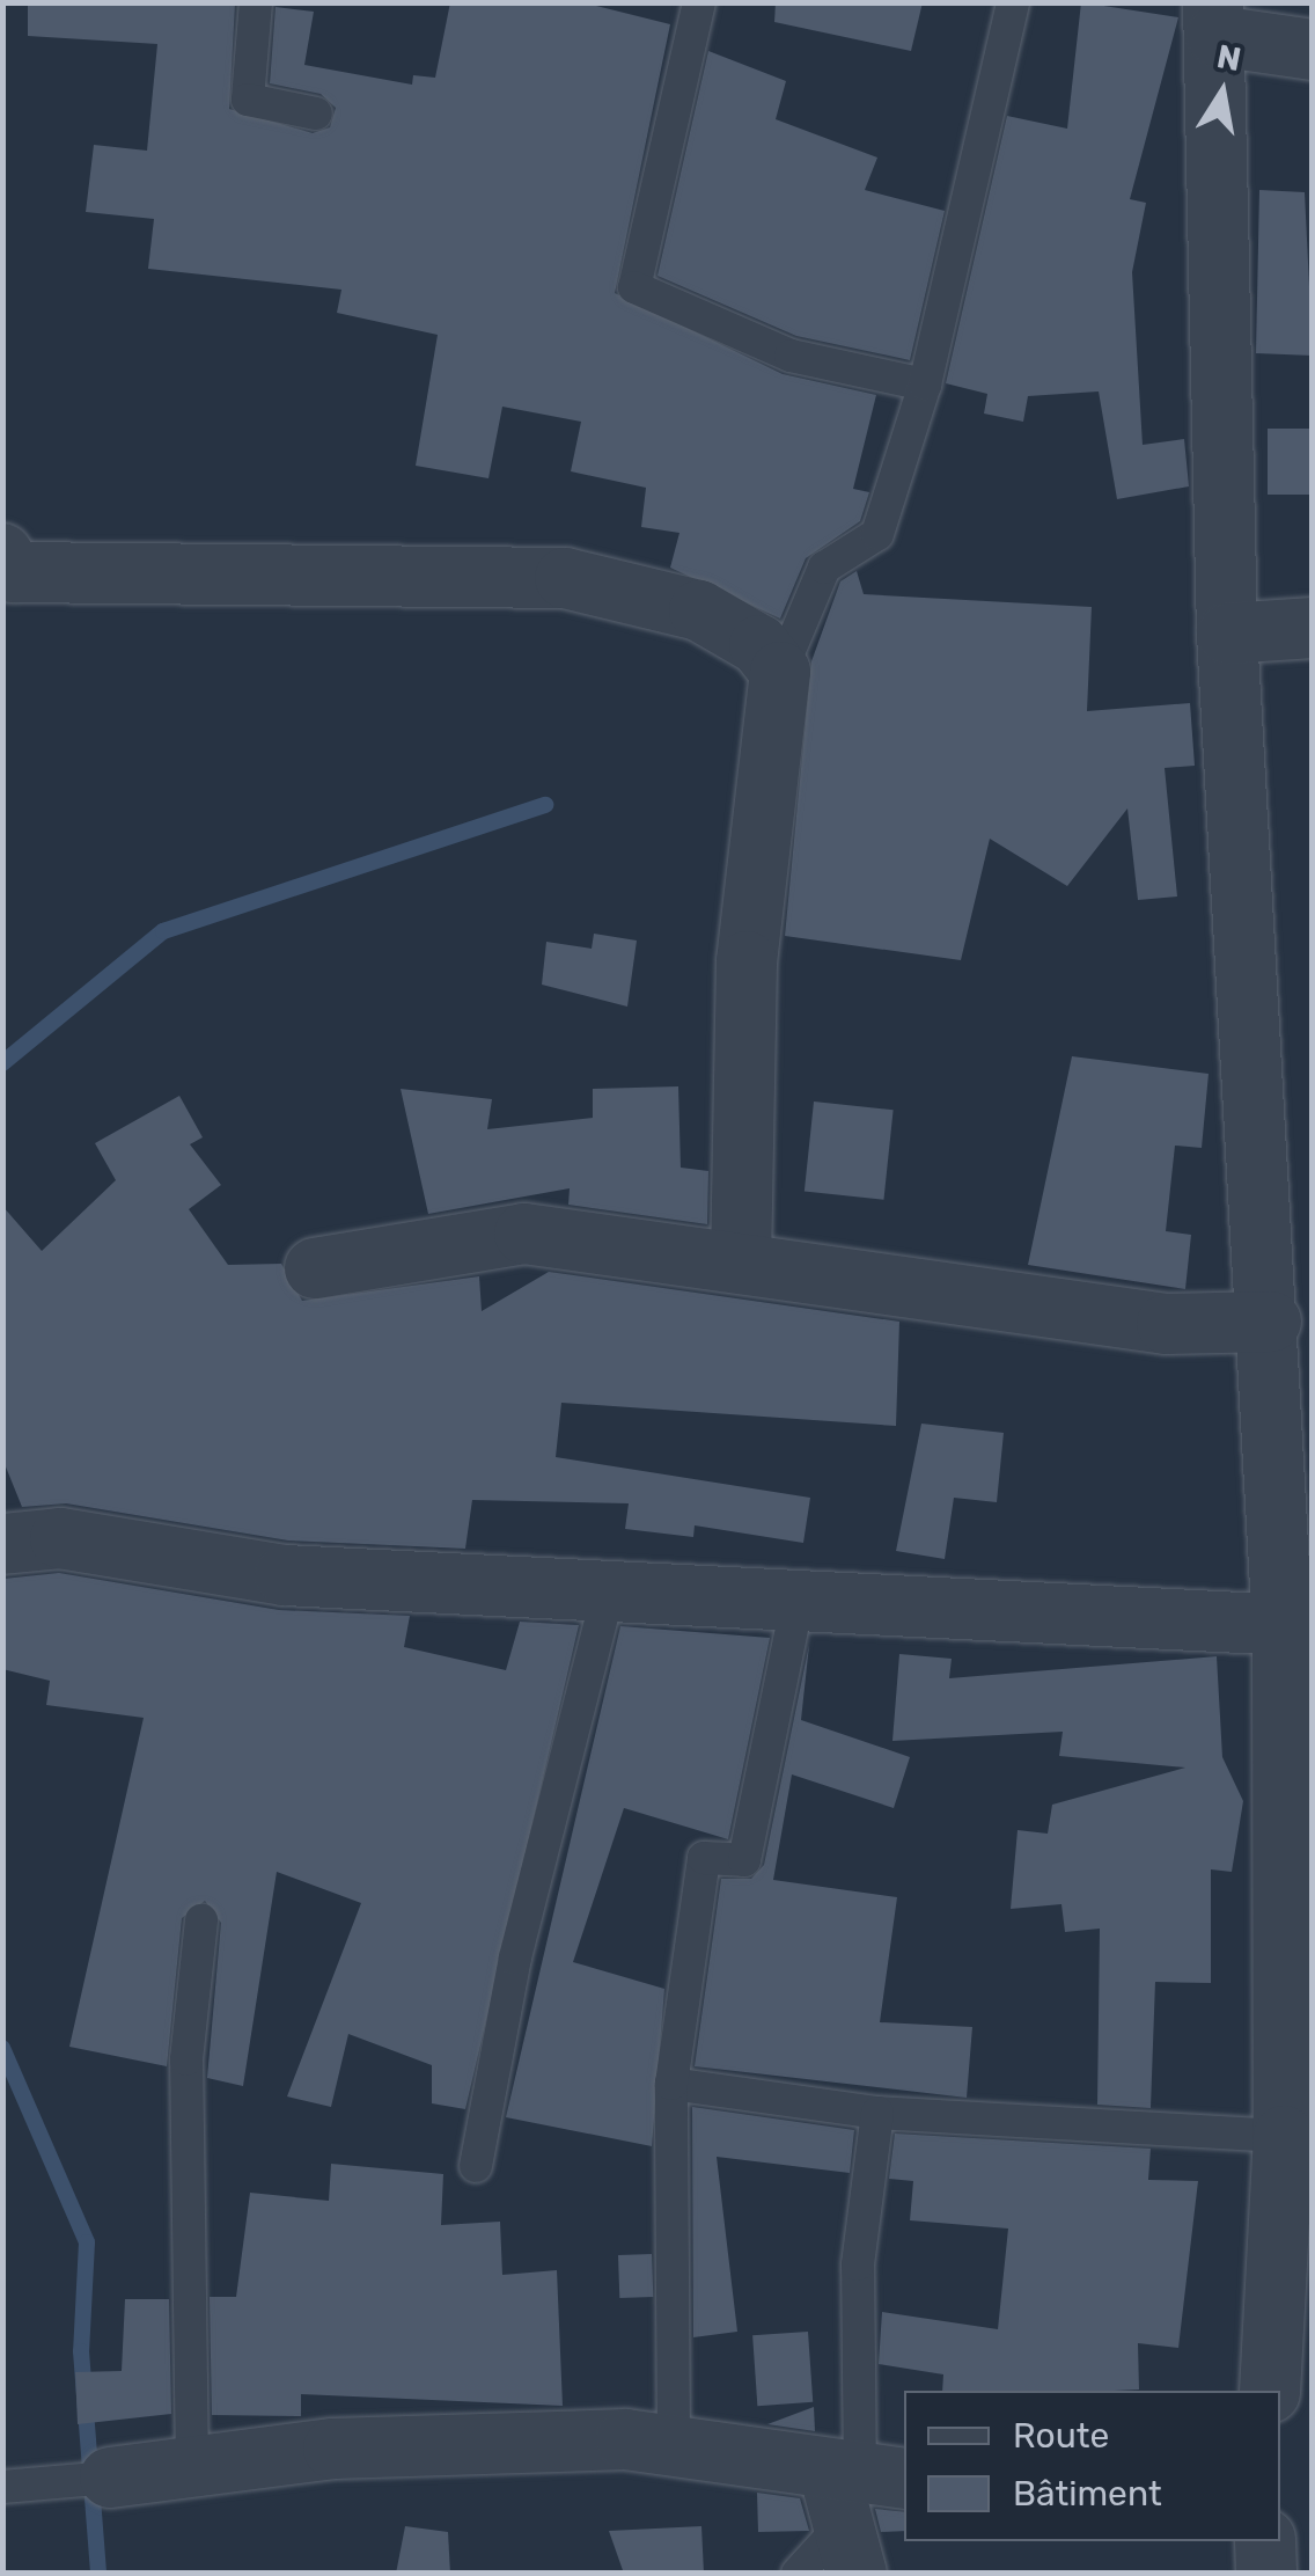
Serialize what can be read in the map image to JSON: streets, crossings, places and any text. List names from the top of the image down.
{
  "legend": ["Route", "Bâtiment"],
  "north": "top"
}
